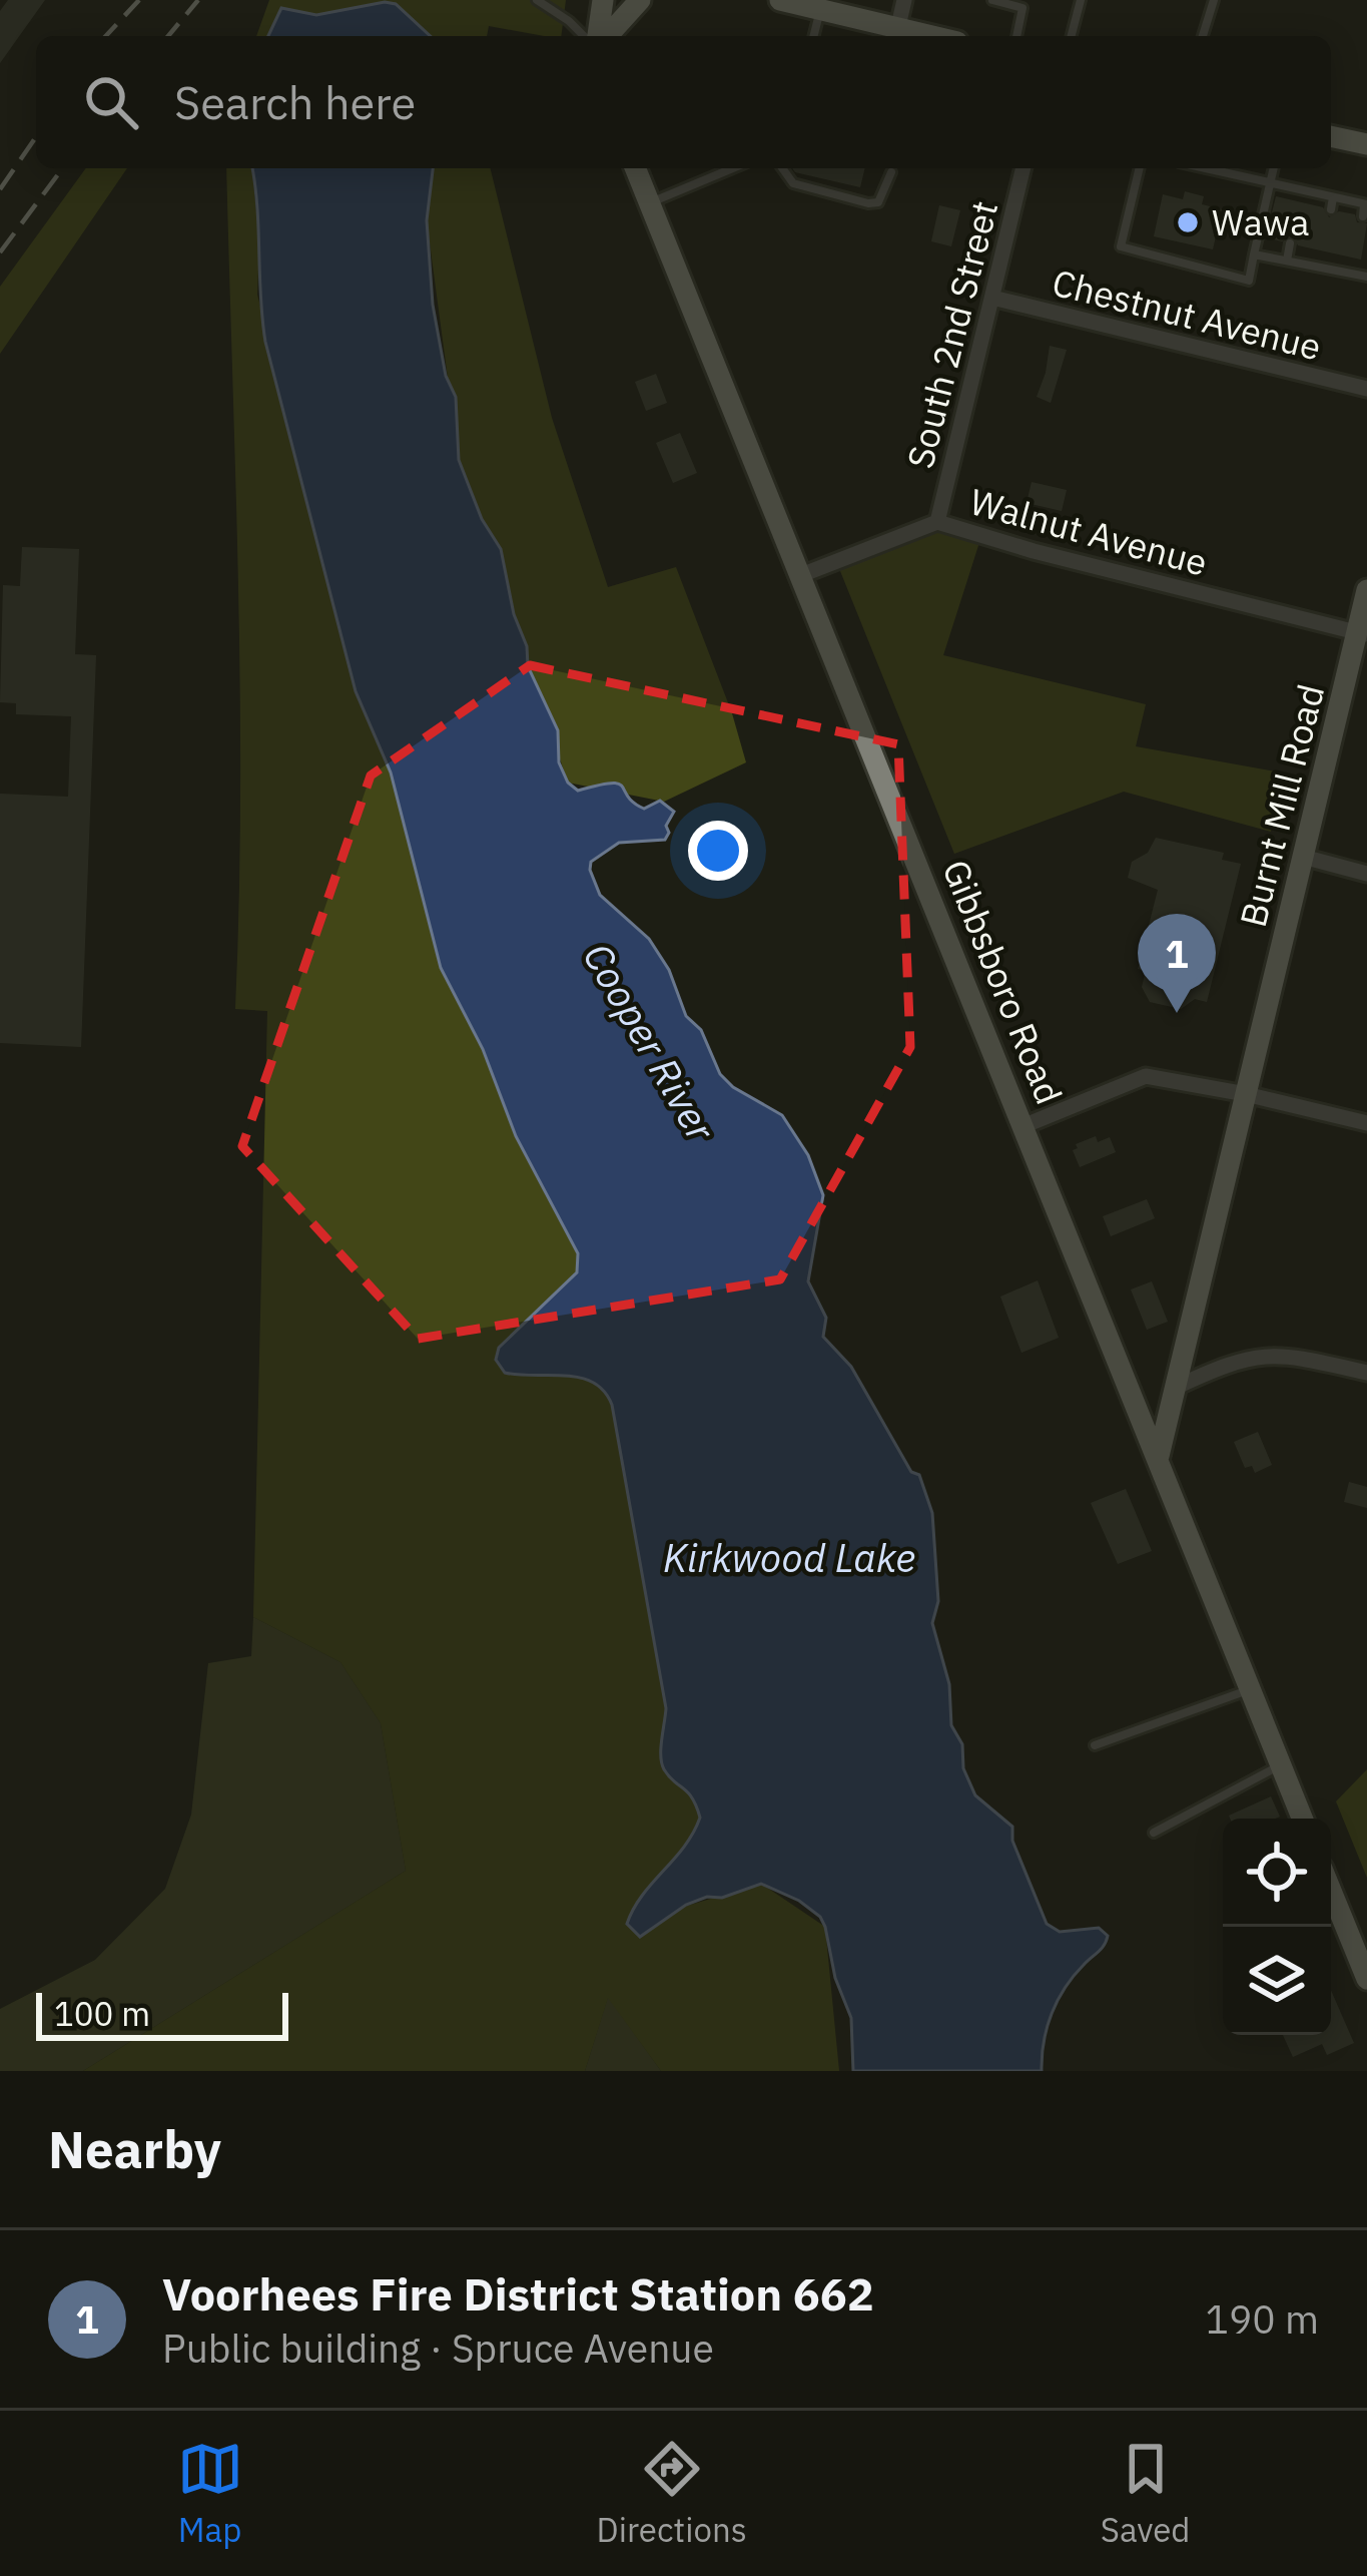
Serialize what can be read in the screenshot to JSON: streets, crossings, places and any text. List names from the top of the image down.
{
  "streets": {
    "street": [
      "Chestnut Avenue",
      "South 2nd Street",
      "Walnut Avenue",
      "Burnt Mill Road",
      "Gibbsboro Road"
    ]
  },
  "crossings": [
    ["Chestnut Avenue", "South 2nd Street"],
    ["South 2nd Street", "Walnut Avenue"],
    ["Walnut Avenue", "Burnt Mill Road"],
    ["Walnut Avenue", "Gibbsboro Road"],
    ["Burnt Mill Road", "Gibbsboro Road"]
  ],
  "water": ["Cooper River", "Kirkwood Lake"],
  "places": ["Wawa"],
  "scale_bar": "100 m",
  "page": {
    "search": "Search here",
    "pins": "1",
    "scale": "100 m",
    "heading": "Nearby",
    "list": [
      {
        "mark": "1",
        "name": "Voorhees Fire District Station 662",
        "note": "Public building · Spruce Avenue",
        "value": "190 m"
      }
    ],
    "nav": ["Map", "Directions", "Saved"]
  }
}
